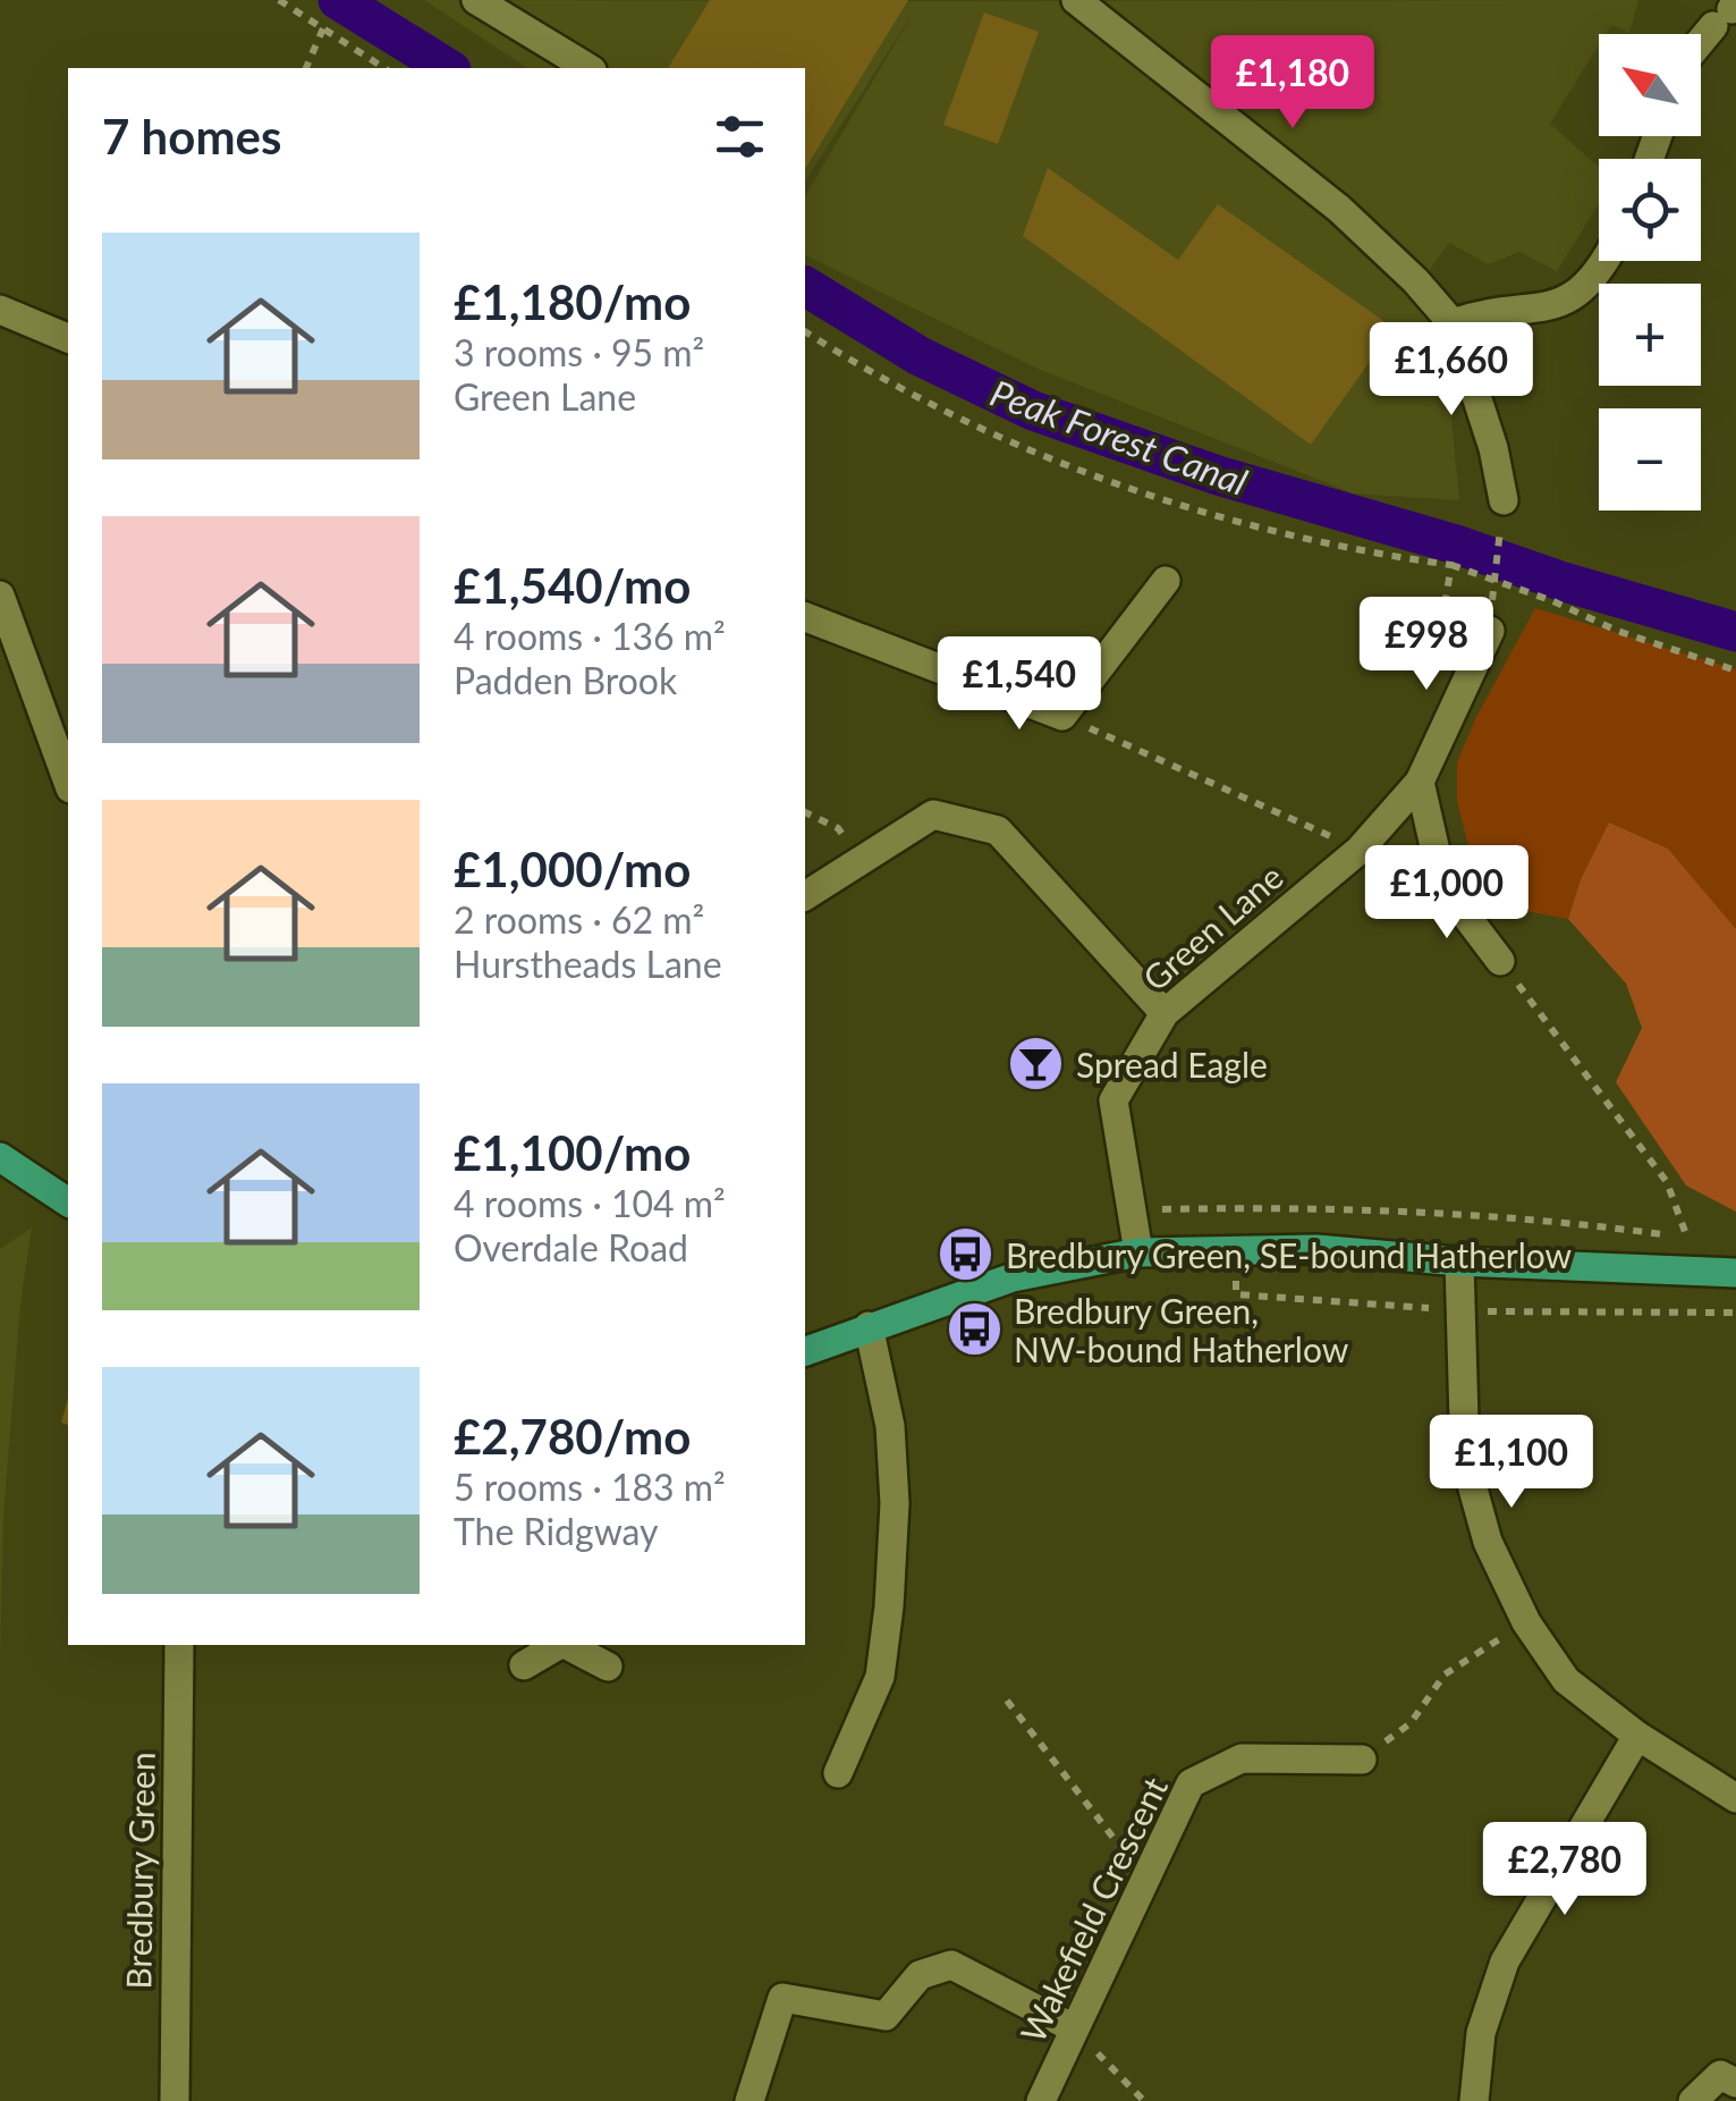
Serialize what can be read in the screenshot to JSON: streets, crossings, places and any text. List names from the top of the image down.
{
  "streets": {
    "street": ["Green Lane", "Bredbury Green", "Wakefield Crescent"]
  },
  "water": ["Peak Forest Canal"],
  "places": {
    "bar": ["Spread Eagle"],
    "bus stop": ["Bredbury Green, SE-bound Hatherlow", "Bredbury Green, NW-bound Hatherlow"]
  },
  "north": "top left",
  "page": {
    "map_buttons": ["+", "−"],
    "price": [
      "£1,180",
      "£1,660",
      "£998",
      "£1,540",
      "£1,000",
      "£1,100",
      "£2,780"
    ],
    "heading": "7 homes",
    "list": [
      {
        "name": "£1,180/mo",
        "note": "3 rooms · 95 m² · Green Lane"
      },
      {
        "name": "£1,540/mo",
        "note": "4 rooms · 136 m² · Padden Brook"
      },
      {
        "name": "£1,000/mo",
        "note": "2 rooms · 62 m² · Hurstheads Lane"
      },
      {
        "name": "£1,100/mo",
        "note": "4 rooms · 104 m² · Overdale Road"
      },
      {
        "name": "£2,780/mo",
        "note": "5 rooms · 183 m² · The Ridgway"
      }
    ]
  }
}
